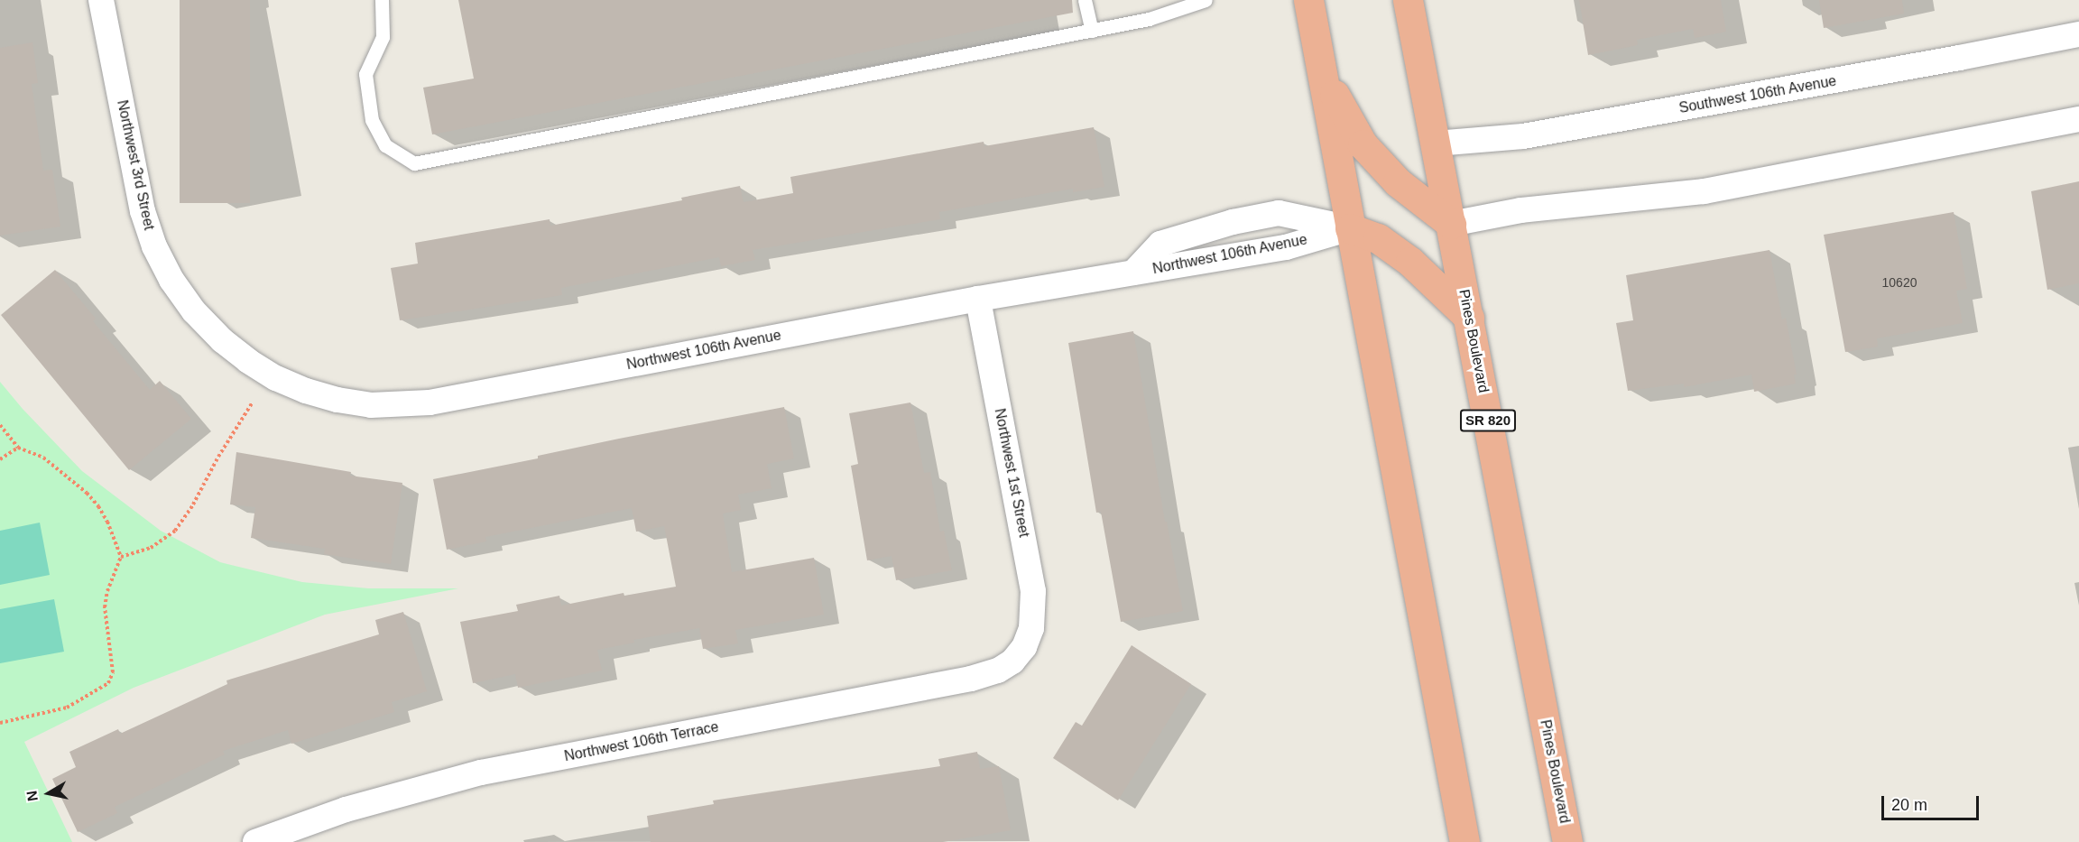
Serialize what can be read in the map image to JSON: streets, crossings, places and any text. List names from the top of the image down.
{
  "streets": {
    "highway": ["Pines Boulevard", "SR 820"],
    "street": [
      "Southwest 106th Avenue",
      "Northwest 3rd Street",
      "Northwest 106th Avenue",
      "Northwest 1st Street",
      "Northwest 106th Terrace"
    ]
  },
  "crossings": [
    ["Southwest 106th Avenue", "Pines Boulevard"],
    ["Northwest 3rd Street", "Northwest 106th Avenue"],
    ["Northwest 106th Avenue", "Northwest 1st Street"],
    ["Northwest 1st Street", "Northwest 106th Terrace"]
  ],
  "house_numbers": ["10620"],
  "scale_bar": "20 m",
  "north": "left"
}
